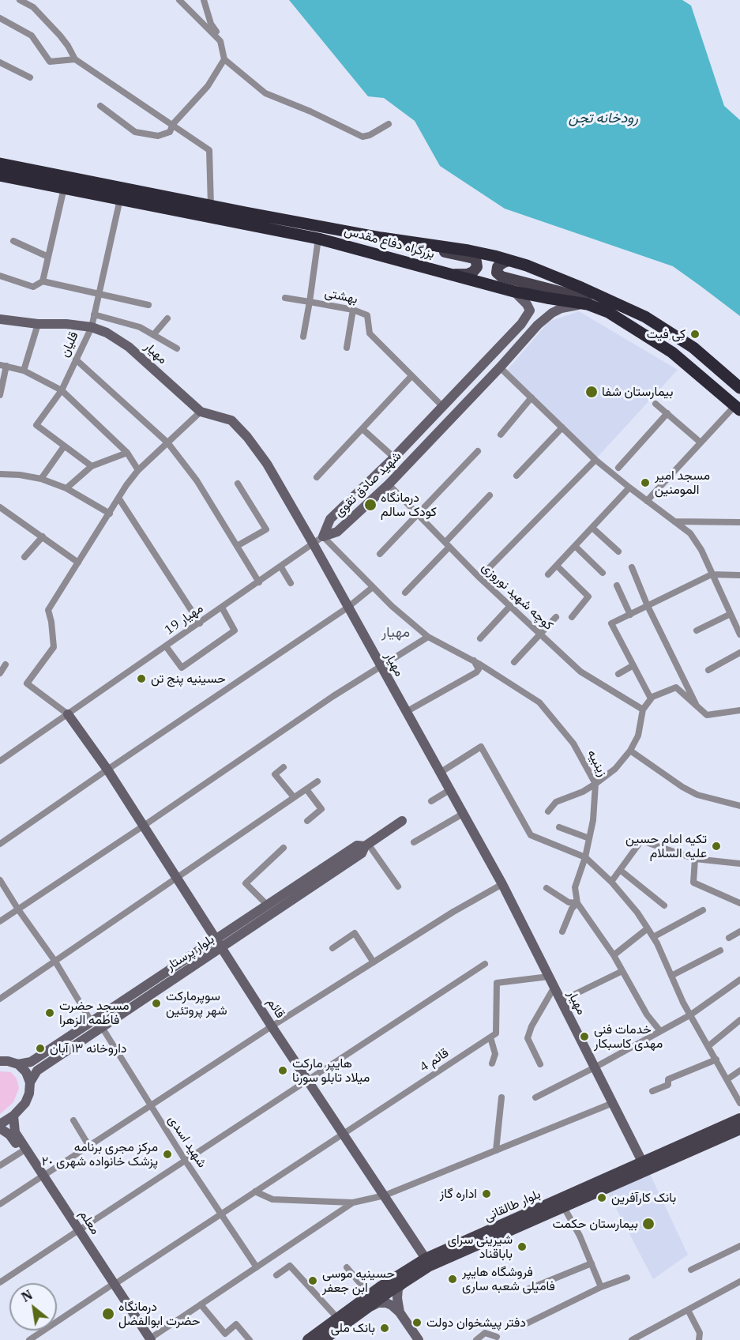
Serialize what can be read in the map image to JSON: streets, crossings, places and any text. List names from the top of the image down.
{
  "streets": {
    "highway": ["بزرگراه دفاع مقدس"],
    "main road": ["بلوار طالقانی"],
    "street": [
      "بهشتی",
      "قلیان",
      "مهیار",
      "شهید صادق تقوی",
      "کوچه شهید نوروزی",
      "مهیار 19",
      "زینبیه",
      "بلوار پرستار",
      "قائم",
      "قائم 4",
      "شهید اسدی",
      "معلم"
    ]
  },
  "crossings": [
    ["بزرگراه دفاع مقدس", "بهشتی"],
    ["بزرگراه دفاع مقدس", "قلیان"],
    ["بزرگراه دفاع مقدس", "شهید صادق تقوی"],
    ["بهشتی", "شهید صادق تقوی"],
    ["قلیان", "مهیار"],
    ["مهیار", "مهیار 19"],
    ["مهیار", "بلوار طالقانی"],
    ["شهید صادق تقوی", "کوچه شهید نوروزی"],
    ["شهید صادق تقوی", "مهیار 19"],
    ["شهید صادق تقوی", "زینبیه"],
    ["مهیار 19", "زینبیه"],
    ["مهیار 19", "قائم"],
    ["بلوار پرستار", "قائم"],
    ["بلوار پرستار", "شهید اسدی"],
    ["قائم", "قائم 4"],
    ["قائم", "بلوار طالقانی"],
    ["قائم 4", "شهید اسدی"],
    ["قائم 4", "معلم"]
  ],
  "districts": ["مهیار"],
  "water": ["رودخانه تجن"],
  "places": [
    "کِی فیت",
    "بیمارستان شفا",
    "مسجد امیر المومنین",
    "درمانگاه کودک سالم",
    "حسینیه پنج تن",
    "تکیه امام حسین علیه السلام",
    "سوپرمارکت شهر پروتئین",
    "مسجد حضرت فاطمه الزهرا",
    "خدمات فنی مهدی کاسبکار",
    "داروخانه ١٣ آبان",
    "هایپر مارکت میلاد تابلو سورنا",
    "مرکز مجری برنامه پزشک خانواده شهری ٢٠",
    "اداره گاز",
    "بانک کارآفرین",
    "بیمارستان حکمت",
    "شیرینی سرای باباقناد",
    "فروشگاه هایپر فامیلی شعبه ساری",
    "حسینیه موسی ابن جعفر",
    "درمانگاه حضرت ابوالفضل",
    "دفتر پیشخوان دولت",
    "بانک ملی"
  ],
  "north": "top left"
}
